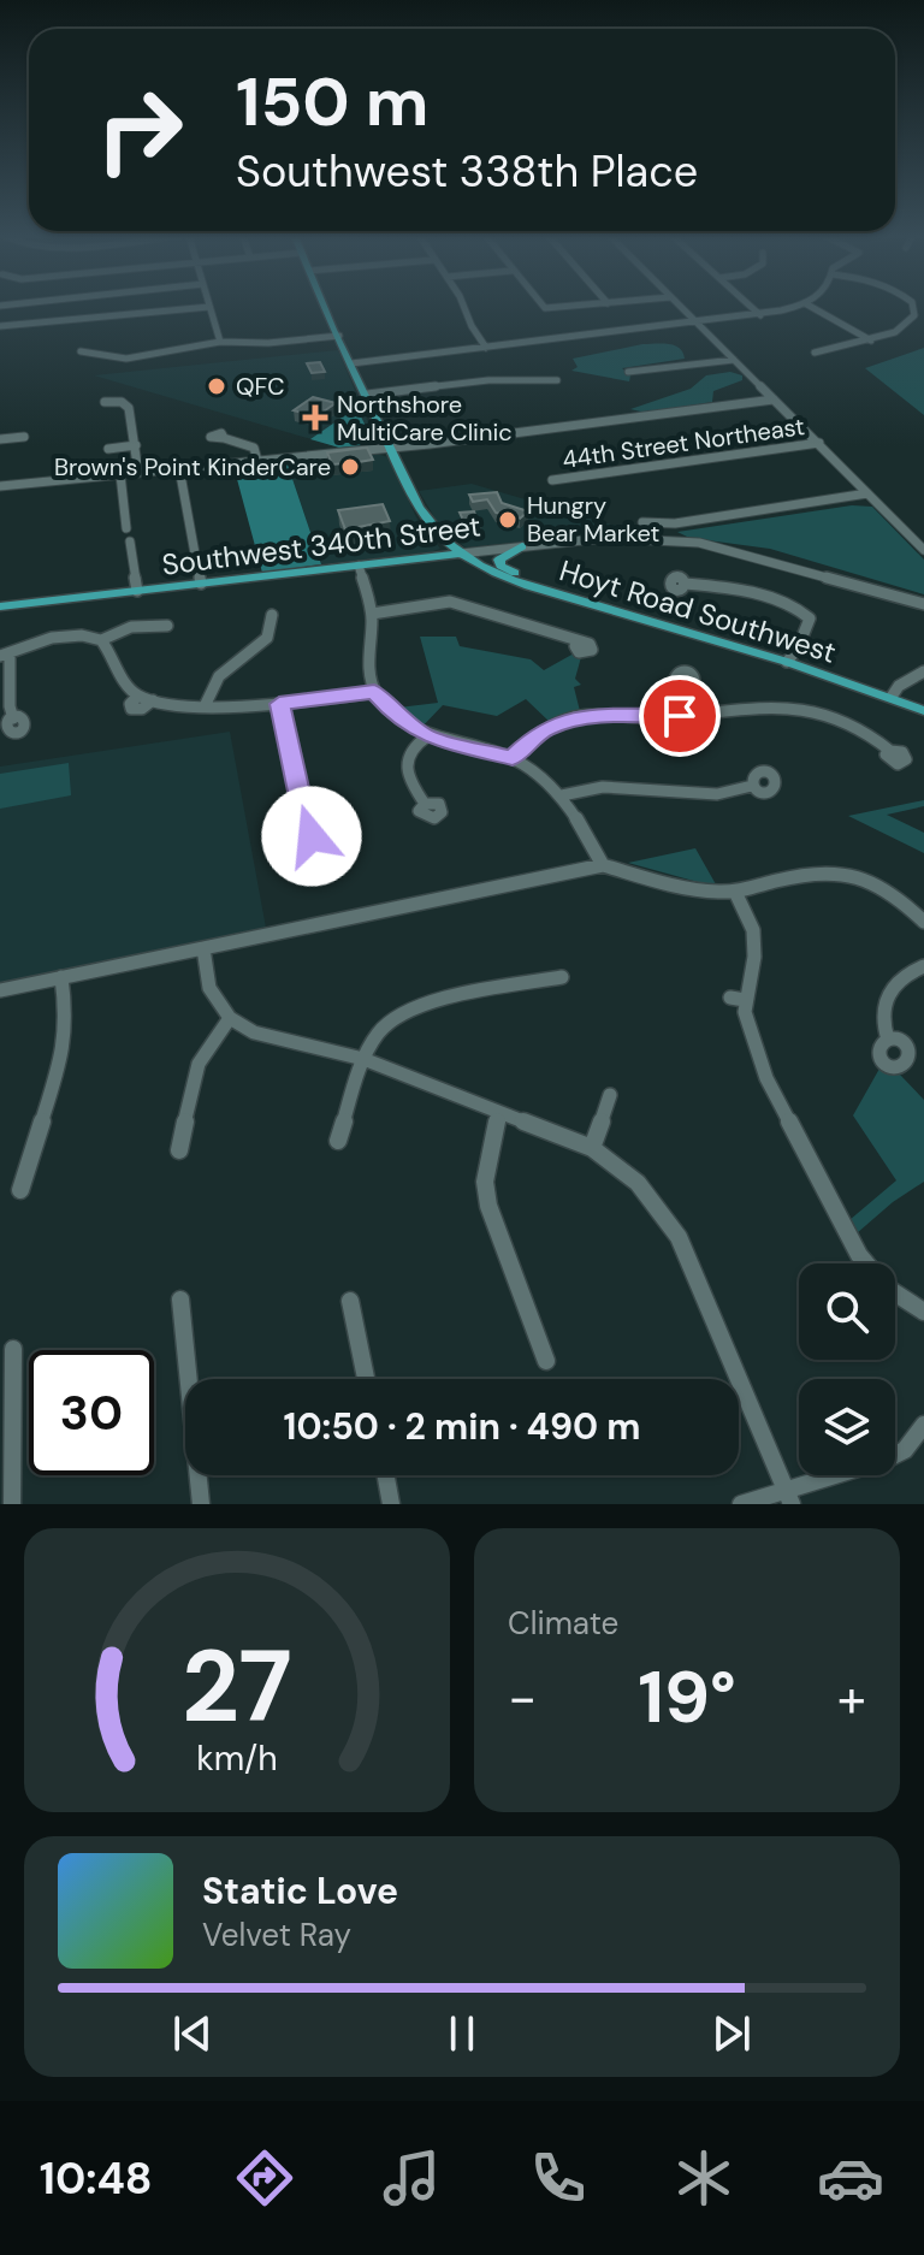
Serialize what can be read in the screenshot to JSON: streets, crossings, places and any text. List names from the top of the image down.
{
  "streets": {
    "main road": ["Southwest 340th Street", "Hoyt Road Southwest"],
    "street": ["44th Street Northeast"]
  },
  "crossings": [
    ["Southwest 340th Street", "Hoyt Road Southwest"]
  ],
  "places": {
    "other": ["QFC", "Brown's Point KinderCare", "Hungry Bear Market"],
    "health": ["Northshore MultiCare Clinic"]
  },
  "page": {
    "turn": ["150 m", "Southwest 338th Place"],
    "limit": "30",
    "trip": "10:50 · 2 min · 490 m",
    "tile": "Climate",
    "heat": ["−", "19°", "+"],
    "song": ["Static Love", "Velvet Ray"],
    "tabs": "10:48",
    "gauge": ["27", "km/h"]
  }
}
